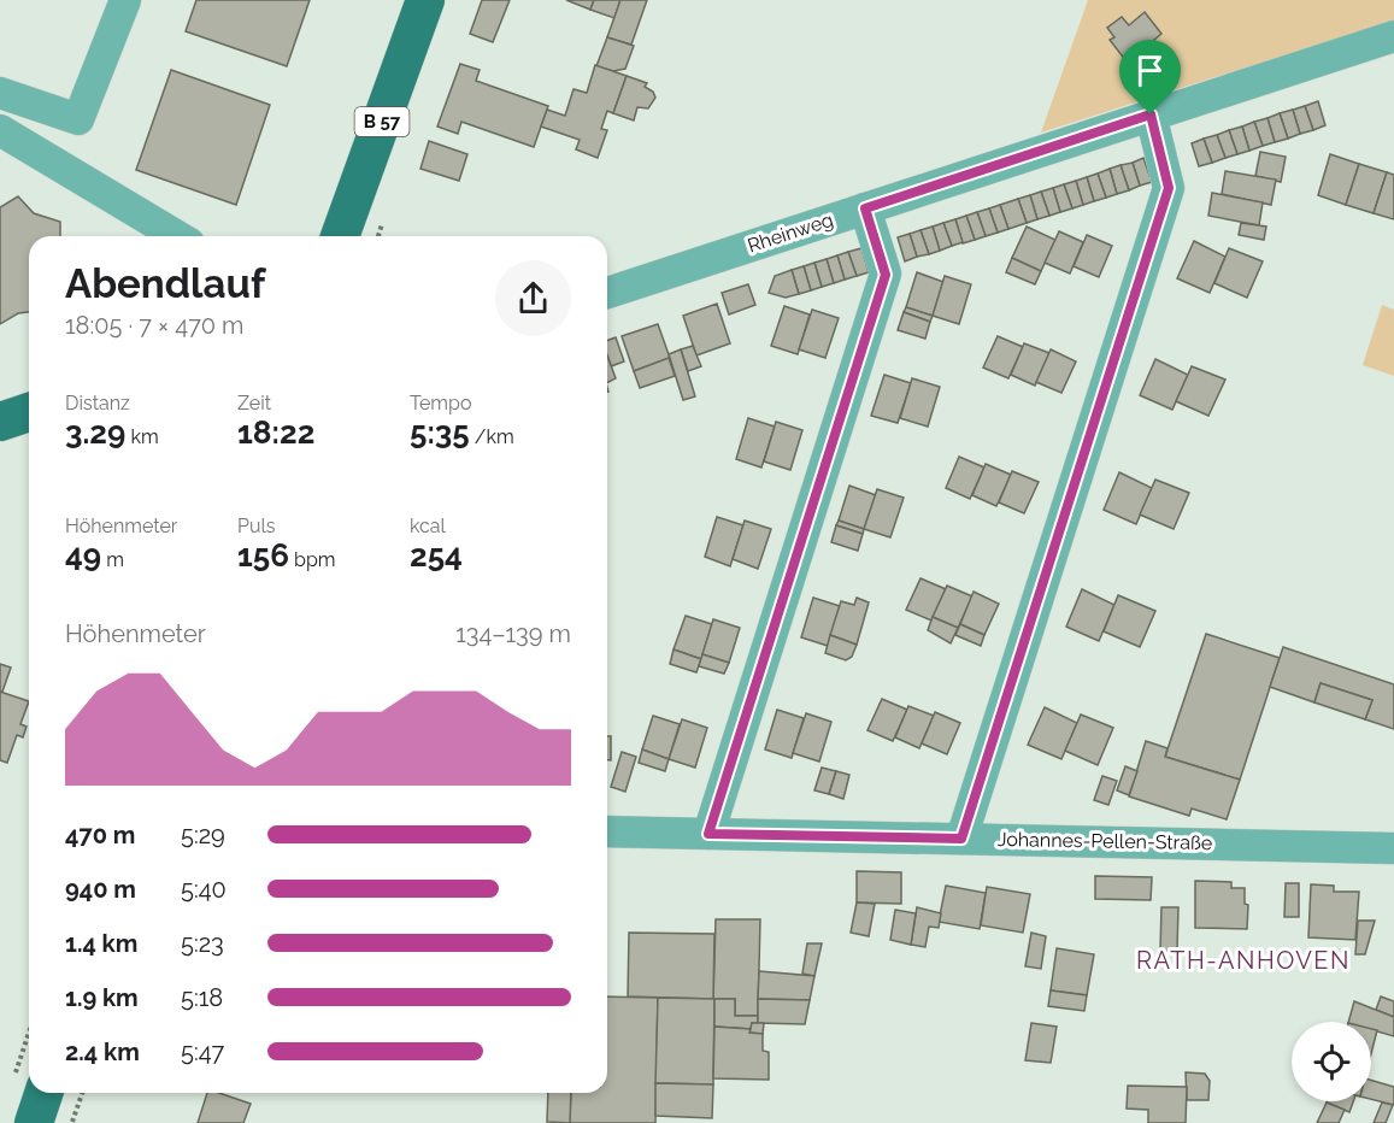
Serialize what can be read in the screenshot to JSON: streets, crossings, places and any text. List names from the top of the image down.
{
  "streets": {
    "main road": ["B 57"],
    "street": ["Rheinweg", "Johannes-Pellen-Straße"]
  },
  "districts": ["RATH-ANHOVEN"],
  "page": {
    "heading": ["Abendlauf", "18:05 · 7 × 470 m"],
    "stats": [
      ["Distanz", "3.29 km"],
      ["Zeit", "18:22"],
      ["Tempo", "5:35 /km"],
      ["Höhenmeter", "49 m"],
      ["Puls", "156 bpm"],
      ["kcal", "254"]
    ],
    "chart": ["Höhenmeter", "134–139 m"],
    "list": [
      {
        "name": "470 m",
        "note": "5:29"
      },
      {
        "name": "940 m",
        "note": "5:40"
      },
      {
        "name": "1.4 km",
        "note": "5:23"
      },
      {
        "name": "1.9 km",
        "note": "5:18"
      },
      {
        "name": "2.4 km",
        "note": "5:47"
      }
    ]
  }
}
